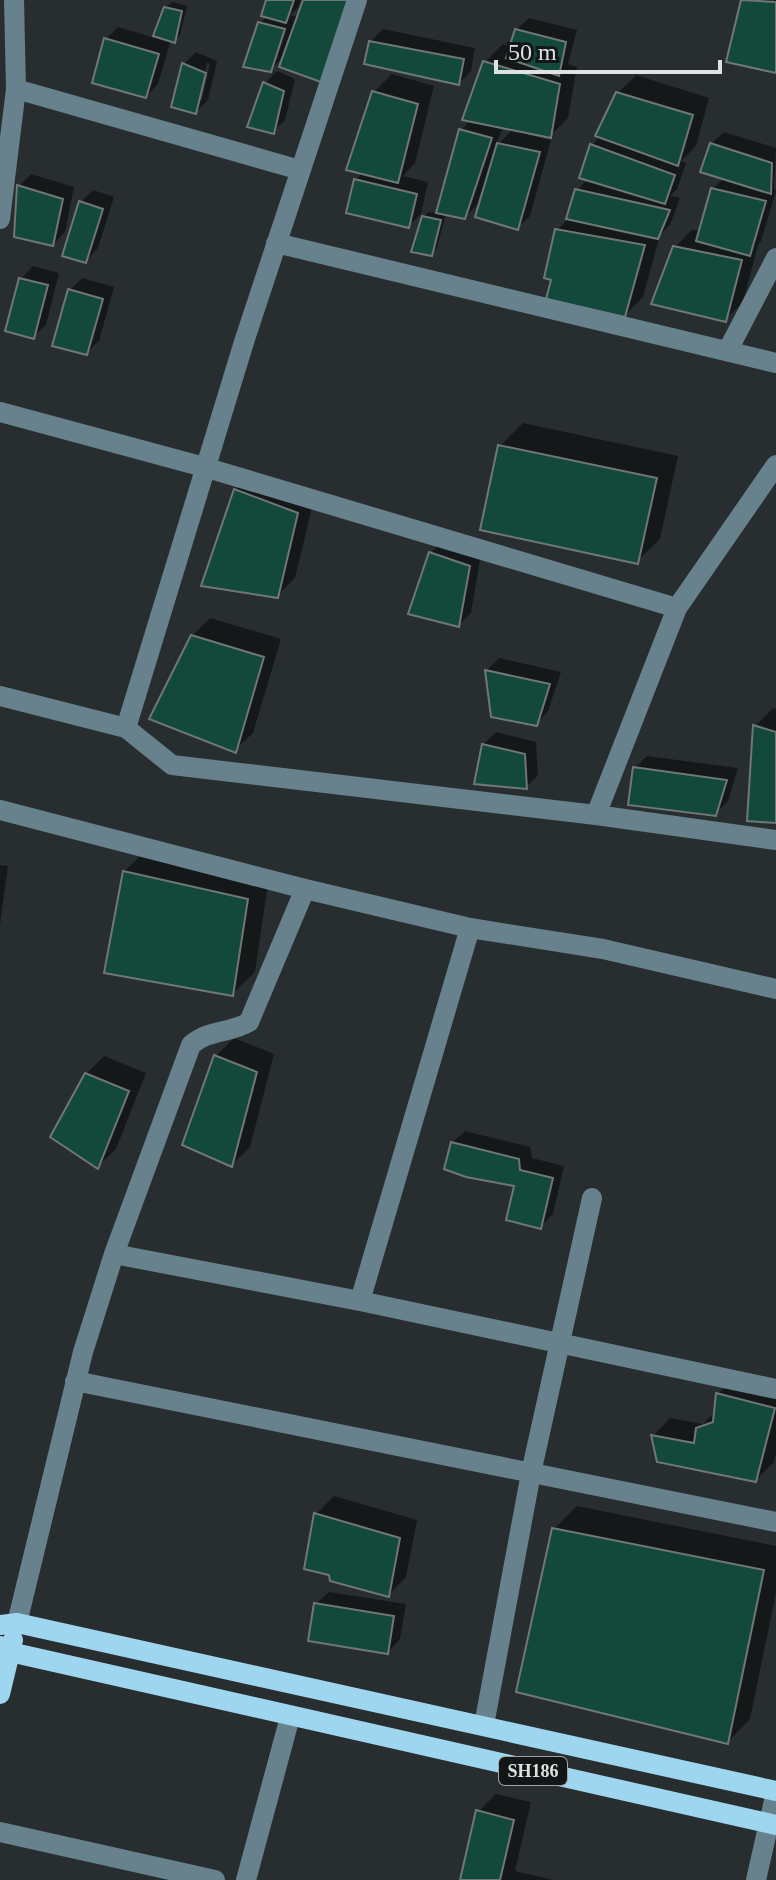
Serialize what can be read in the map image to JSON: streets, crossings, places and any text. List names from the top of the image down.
{
  "streets": {
    "main road": ["SH186"]
  },
  "scale_bar": "50 m"
}
